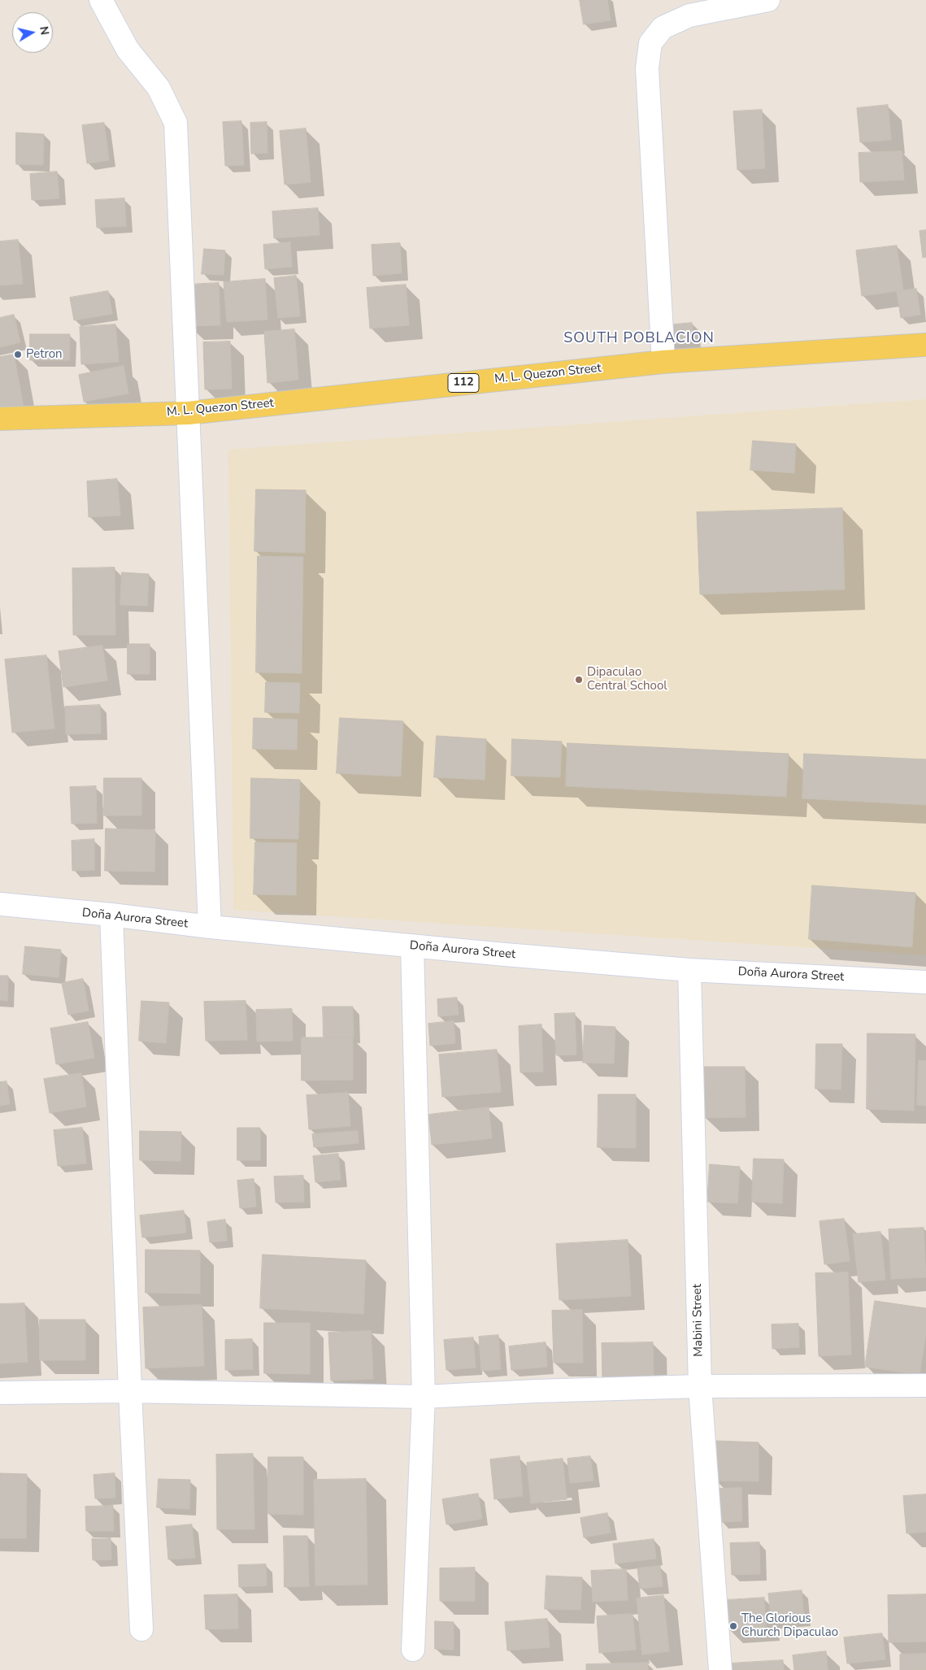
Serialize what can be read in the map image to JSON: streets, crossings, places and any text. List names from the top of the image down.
{
  "streets": {
    "main road": ["M. L. Quezon Street", "112"],
    "street": ["Doña Aurora Street", "Mabini Street"]
  },
  "crossings": [
    ["Doña Aurora Street", "Mabini Street"]
  ],
  "districts": ["SOUTH POBLACION"],
  "places": ["Petron", "Dipaculao Central School", "The Glorious Church Dipaculao"],
  "north": "right"
}
